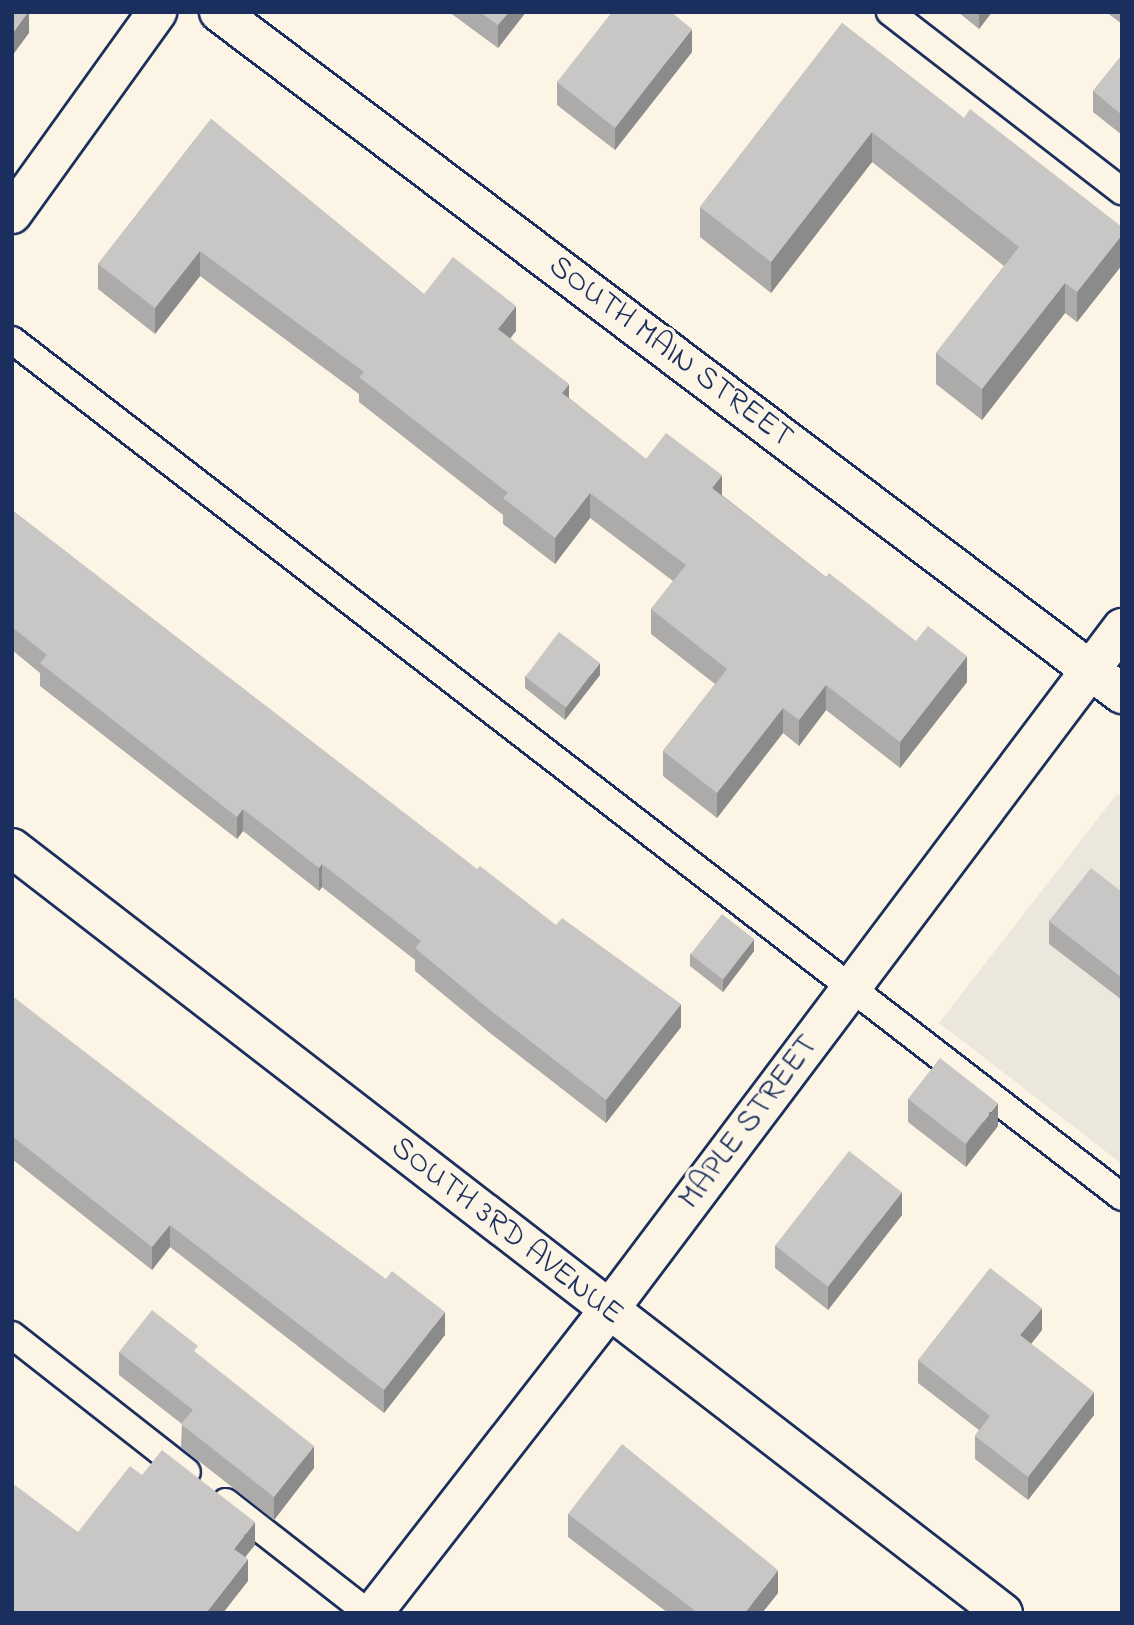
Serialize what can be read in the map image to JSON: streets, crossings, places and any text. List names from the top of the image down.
{
  "streets": {
    "street": ["SOUTH MAIN STREET", "MAPLE STREET", "SOUTH 3RD AVENUE"]
  },
  "crossings": [
    ["SOUTH MAIN STREET", "MAPLE STREET"],
    ["MAPLE STREET", "SOUTH 3RD AVENUE"]
  ]
}
